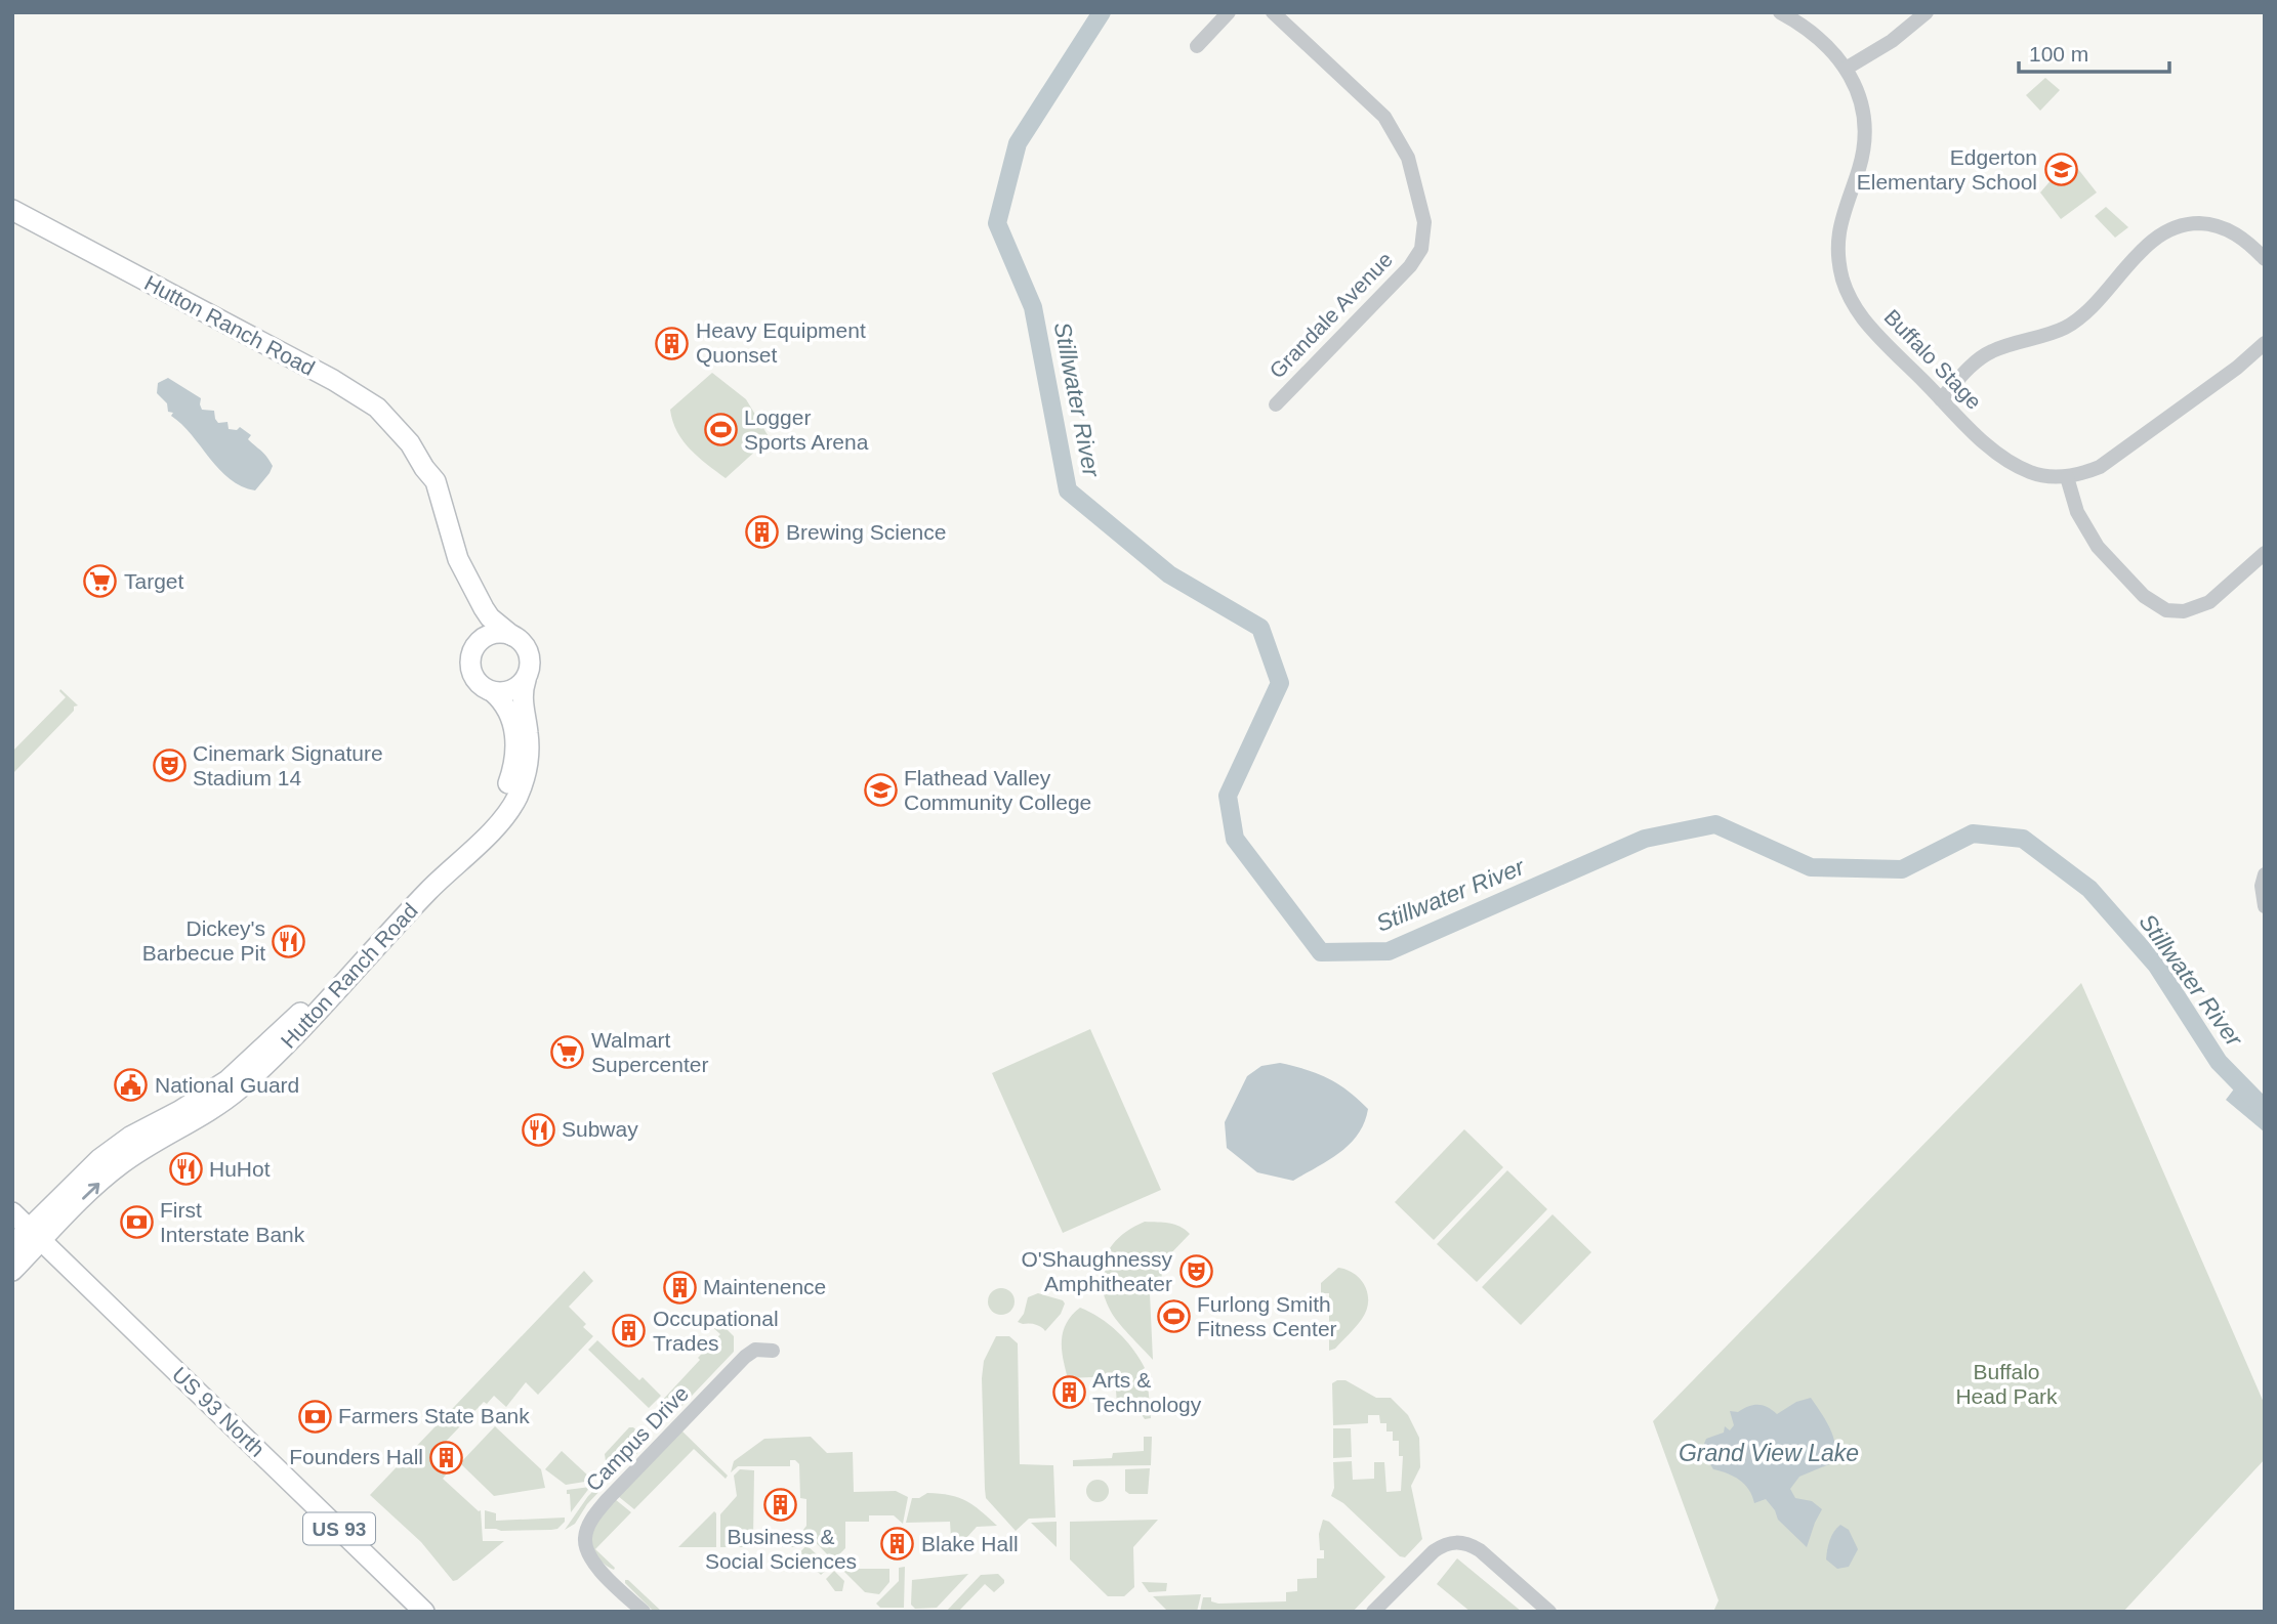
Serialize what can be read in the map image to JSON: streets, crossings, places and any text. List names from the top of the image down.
{
  "streets": {
    "main road": ["Hutton Ranch Road", "US 93 North", "US 93"],
    "street": ["Grandale Avenue", "Buffalo Stage", "Campus Drive"]
  },
  "crossings": [
    ["Hutton Ranch Road", "US 93 North"]
  ],
  "water": ["Stillwater River", "Grand View Lake"],
  "parks": ["Buffalo Head Park"],
  "places": {
    "school or university": ["Edgerton Elementary School", "Flathead Valley Community College"],
    "building": [
      "Heavy Equipment Quonset",
      "Brewing Science",
      "Maintenence",
      "Occupational Trades",
      "Arts & Technology",
      "Founders Hall",
      "Business & Social Sciences",
      "Blake Hall"
    ],
    "sports": ["Logger Sports Arena", "Furlong Smith Fitness Center"],
    "supermarket": ["Target", "Walmart Supercenter"],
    "theatre": ["Cinemark Signature Stadium 14", "O'Shaughnessy Amphitheater"],
    "restaurant": ["Dickey's Barbecue Pit", "Subway", "HuHot"],
    "public building": ["National Guard"],
    "bank": ["First Interstate Bank", "Farmers State Bank"]
  },
  "scale_bar": "100 m"
}
